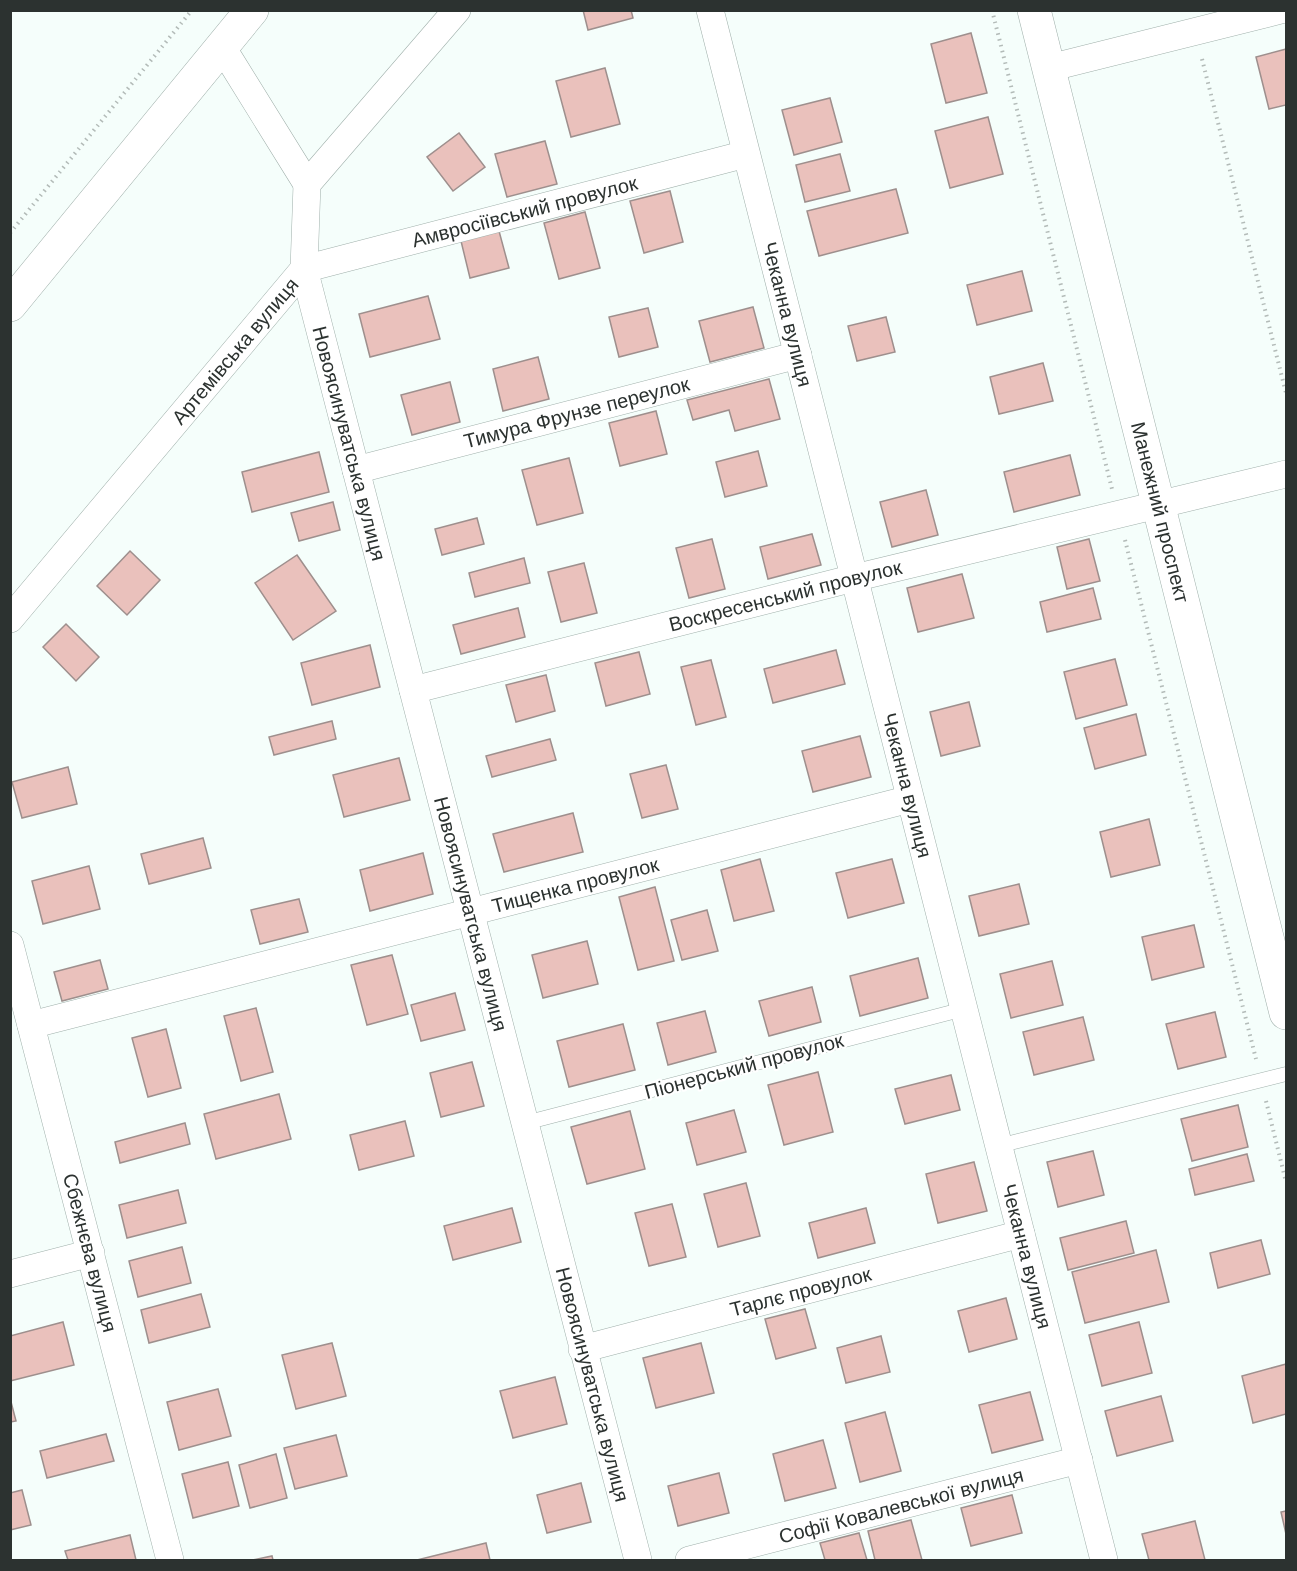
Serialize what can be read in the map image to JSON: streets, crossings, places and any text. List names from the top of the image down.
{
  "streets": {
    "street": [
      "Амвросіївський провулок",
      "Чеканна вулиця",
      "Артемівська вулиця",
      "Тимура Фрунзе переулок",
      "Новоясинуватська вулиця",
      "Манежний проспект",
      "Воскресенський провулок",
      "Тищенка провулок",
      "Сбежнєва вулиця",
      "Тарлє провулок",
      "Софії Ковалевської вулиця"
    ],
    "lane": ["Пiонерський провулок"]
  },
  "crossings": [
    ["Амвросіївський провулок", "Чеканна вулиця"],
    ["Амвросіївський провулок", "Артемівська вулиця"],
    ["Амвросіївський провулок", "Новоясинуватська вулиця"],
    ["Чеканна вулиця", "Тимура Фрунзе переулок"],
    ["Чеканна вулиця", "Воскресенський провулок"],
    ["Чеканна вулиця", "Тищенка провулок"],
    ["Чеканна вулиця", "Пiонерський провулок"],
    ["Чеканна вулиця", "Тарлє провулок"],
    ["Чеканна вулиця", "Софії Ковалевської вулиця"],
    ["Артемівська вулиця", "Новоясинуватська вулиця"],
    ["Тимура Фрунзе переулок", "Новоясинуватська вулиця"],
    ["Новоясинуватська вулиця", "Воскресенський провулок"],
    ["Новоясинуватська вулиця", "Тищенка провулок"],
    ["Новоясинуватська вулиця", "Пiонерський провулок"],
    ["Новоясинуватська вулиця", "Тарлє провулок"],
    ["Манежний проспект", "Воскресенський провулок"],
    ["Тищенка провулок", "Сбежнєва вулиця"]
  ]
}
